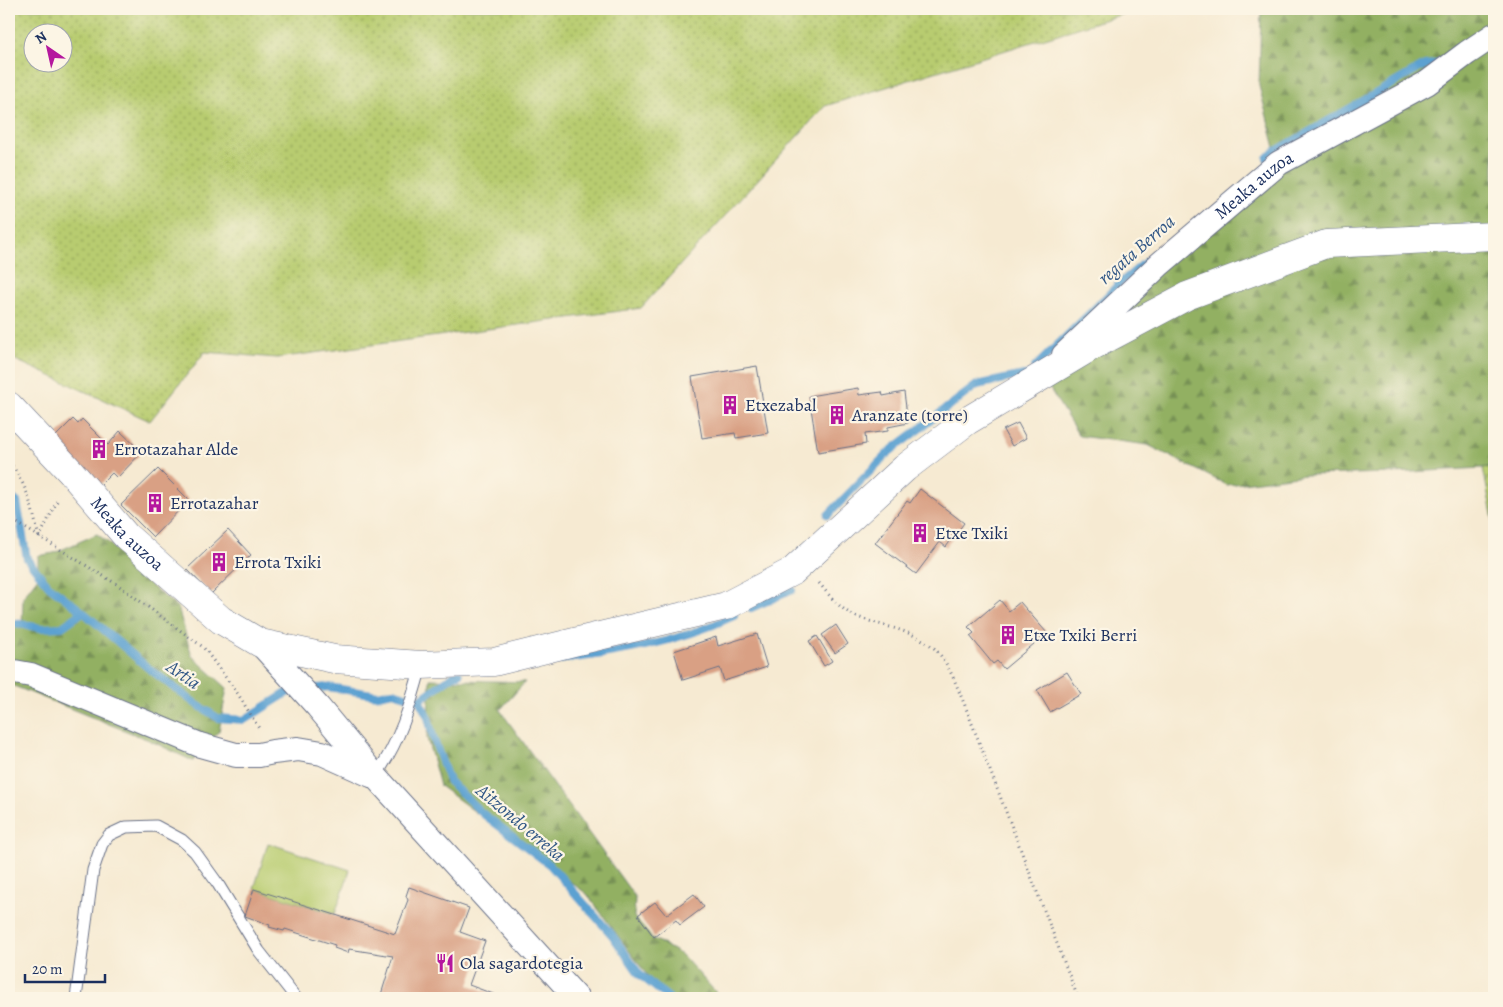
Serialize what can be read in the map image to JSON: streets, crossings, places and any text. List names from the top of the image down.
{
  "streets": {
    "street": ["Meaka auzoa"]
  },
  "water": ["regata Berroa", "Artia", "Aitzondo erreka"],
  "places": {
    "building": [
      "Etxezabal",
      "Aranzate (torre)",
      "Errotazahar Alde",
      "Errotazahar",
      "Etxe Txiki",
      "Errota Txiki",
      "Etxe Txiki Berri"
    ],
    "restaurant": ["Ola sagardotegia"]
  },
  "scale_bar": "20 m",
  "north": "top left"
}
